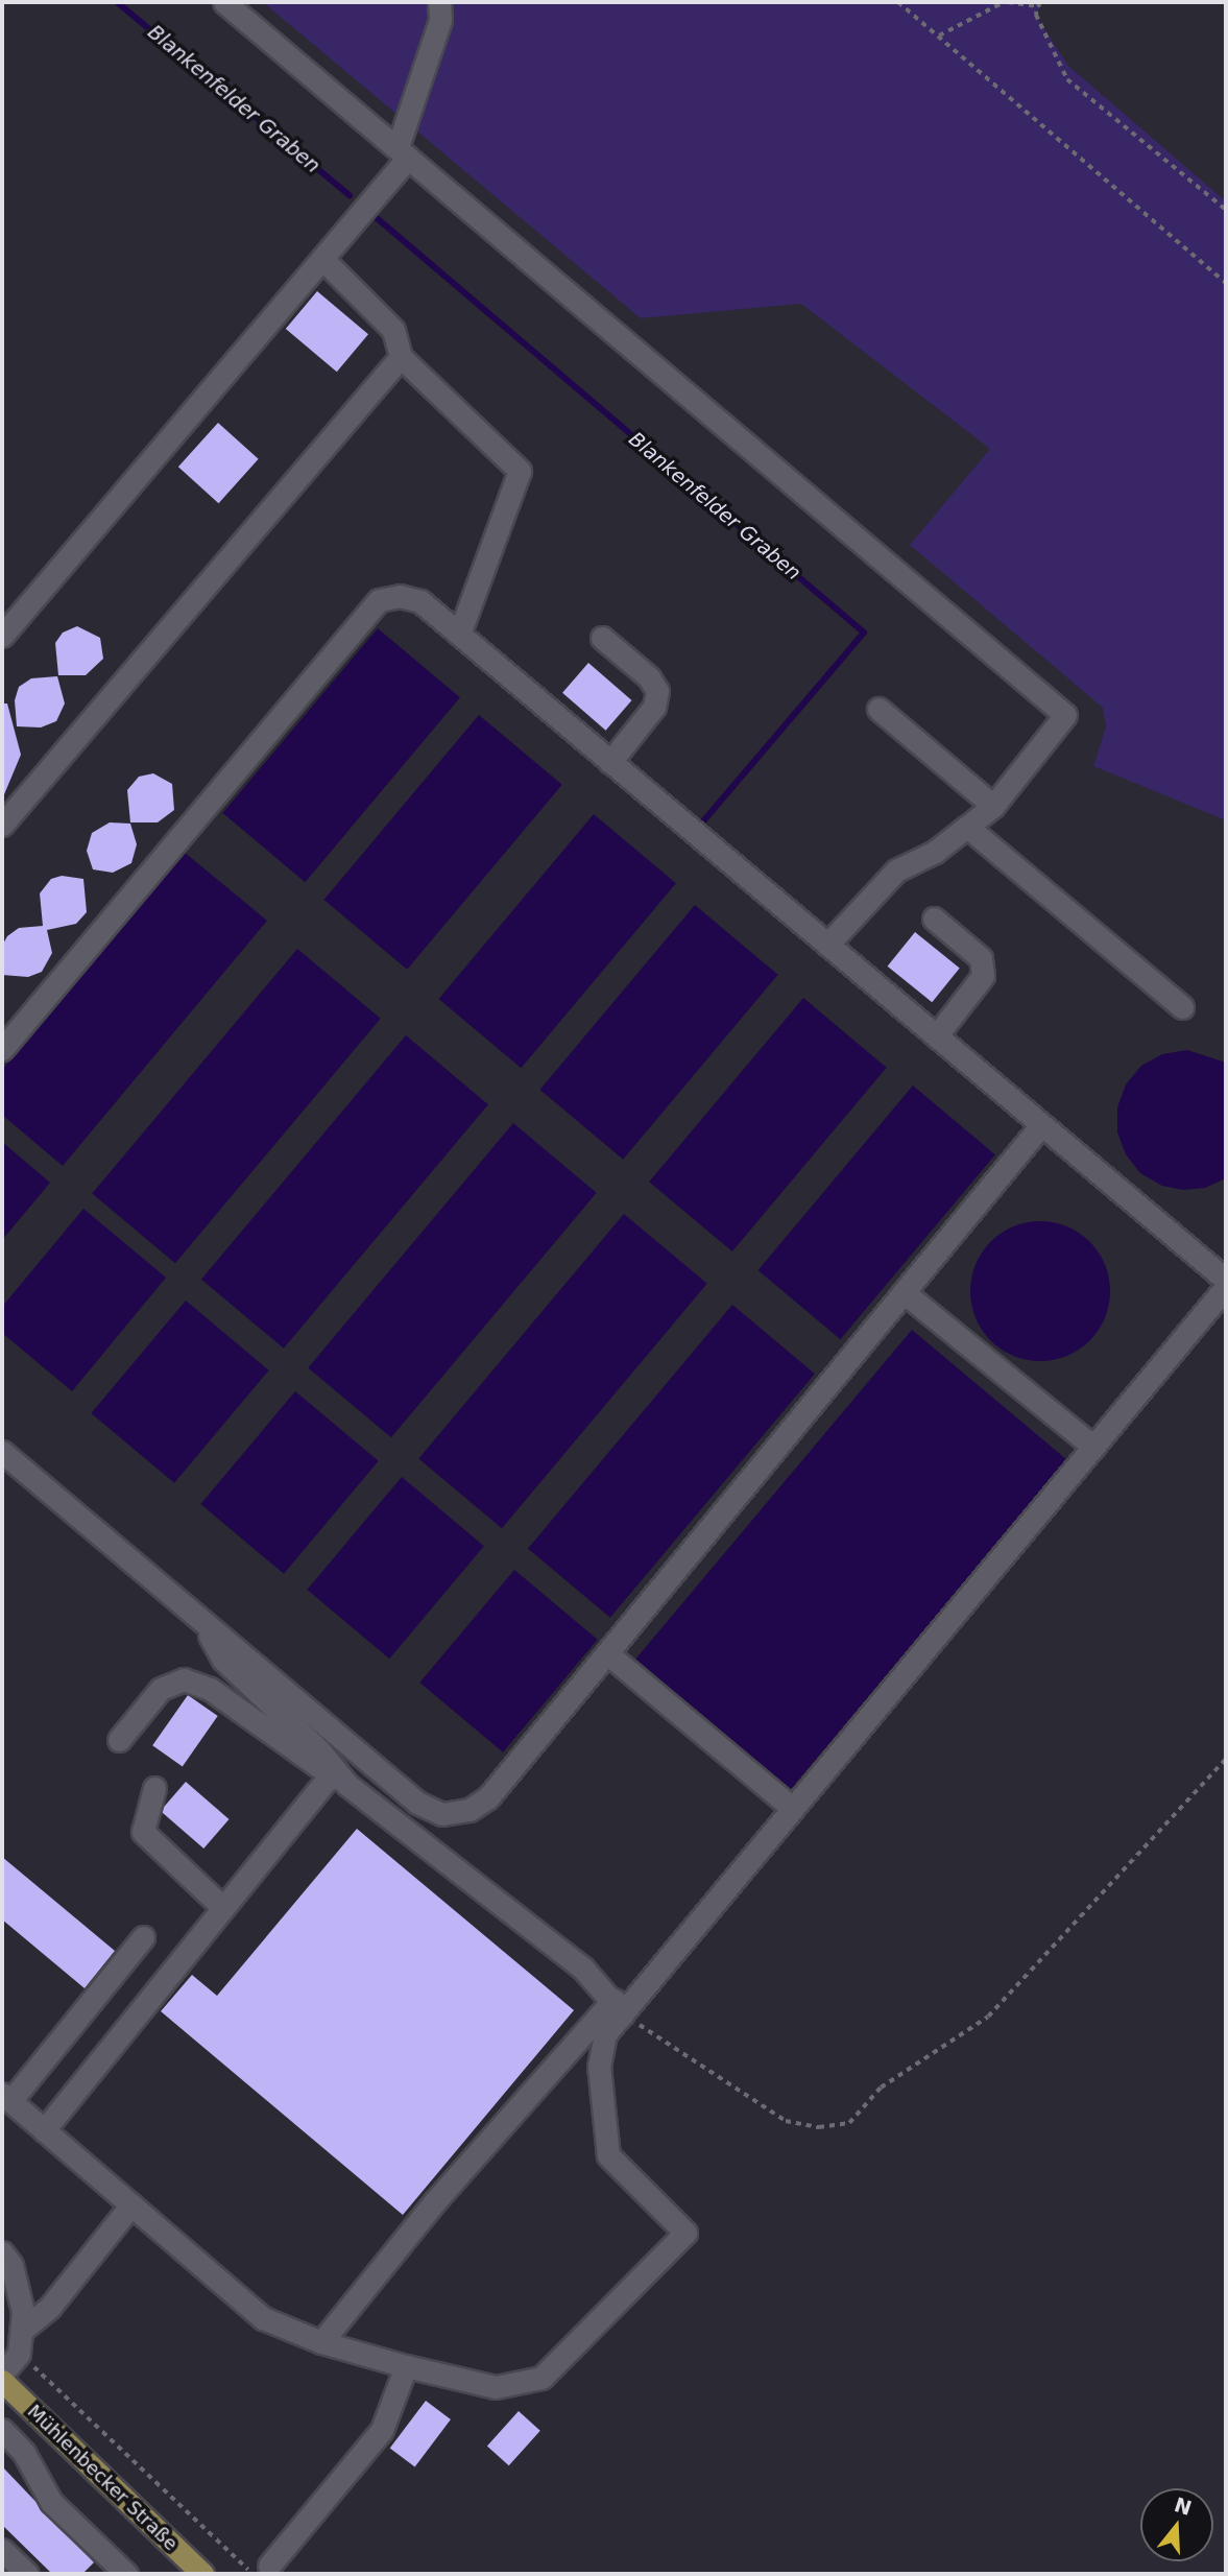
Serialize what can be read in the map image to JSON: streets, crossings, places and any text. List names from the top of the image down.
{
  "streets": {
    "main road": ["Mühlenbecker Straße"]
  },
  "water": ["Blankenfelder Graben"],
  "north": "top"
}
